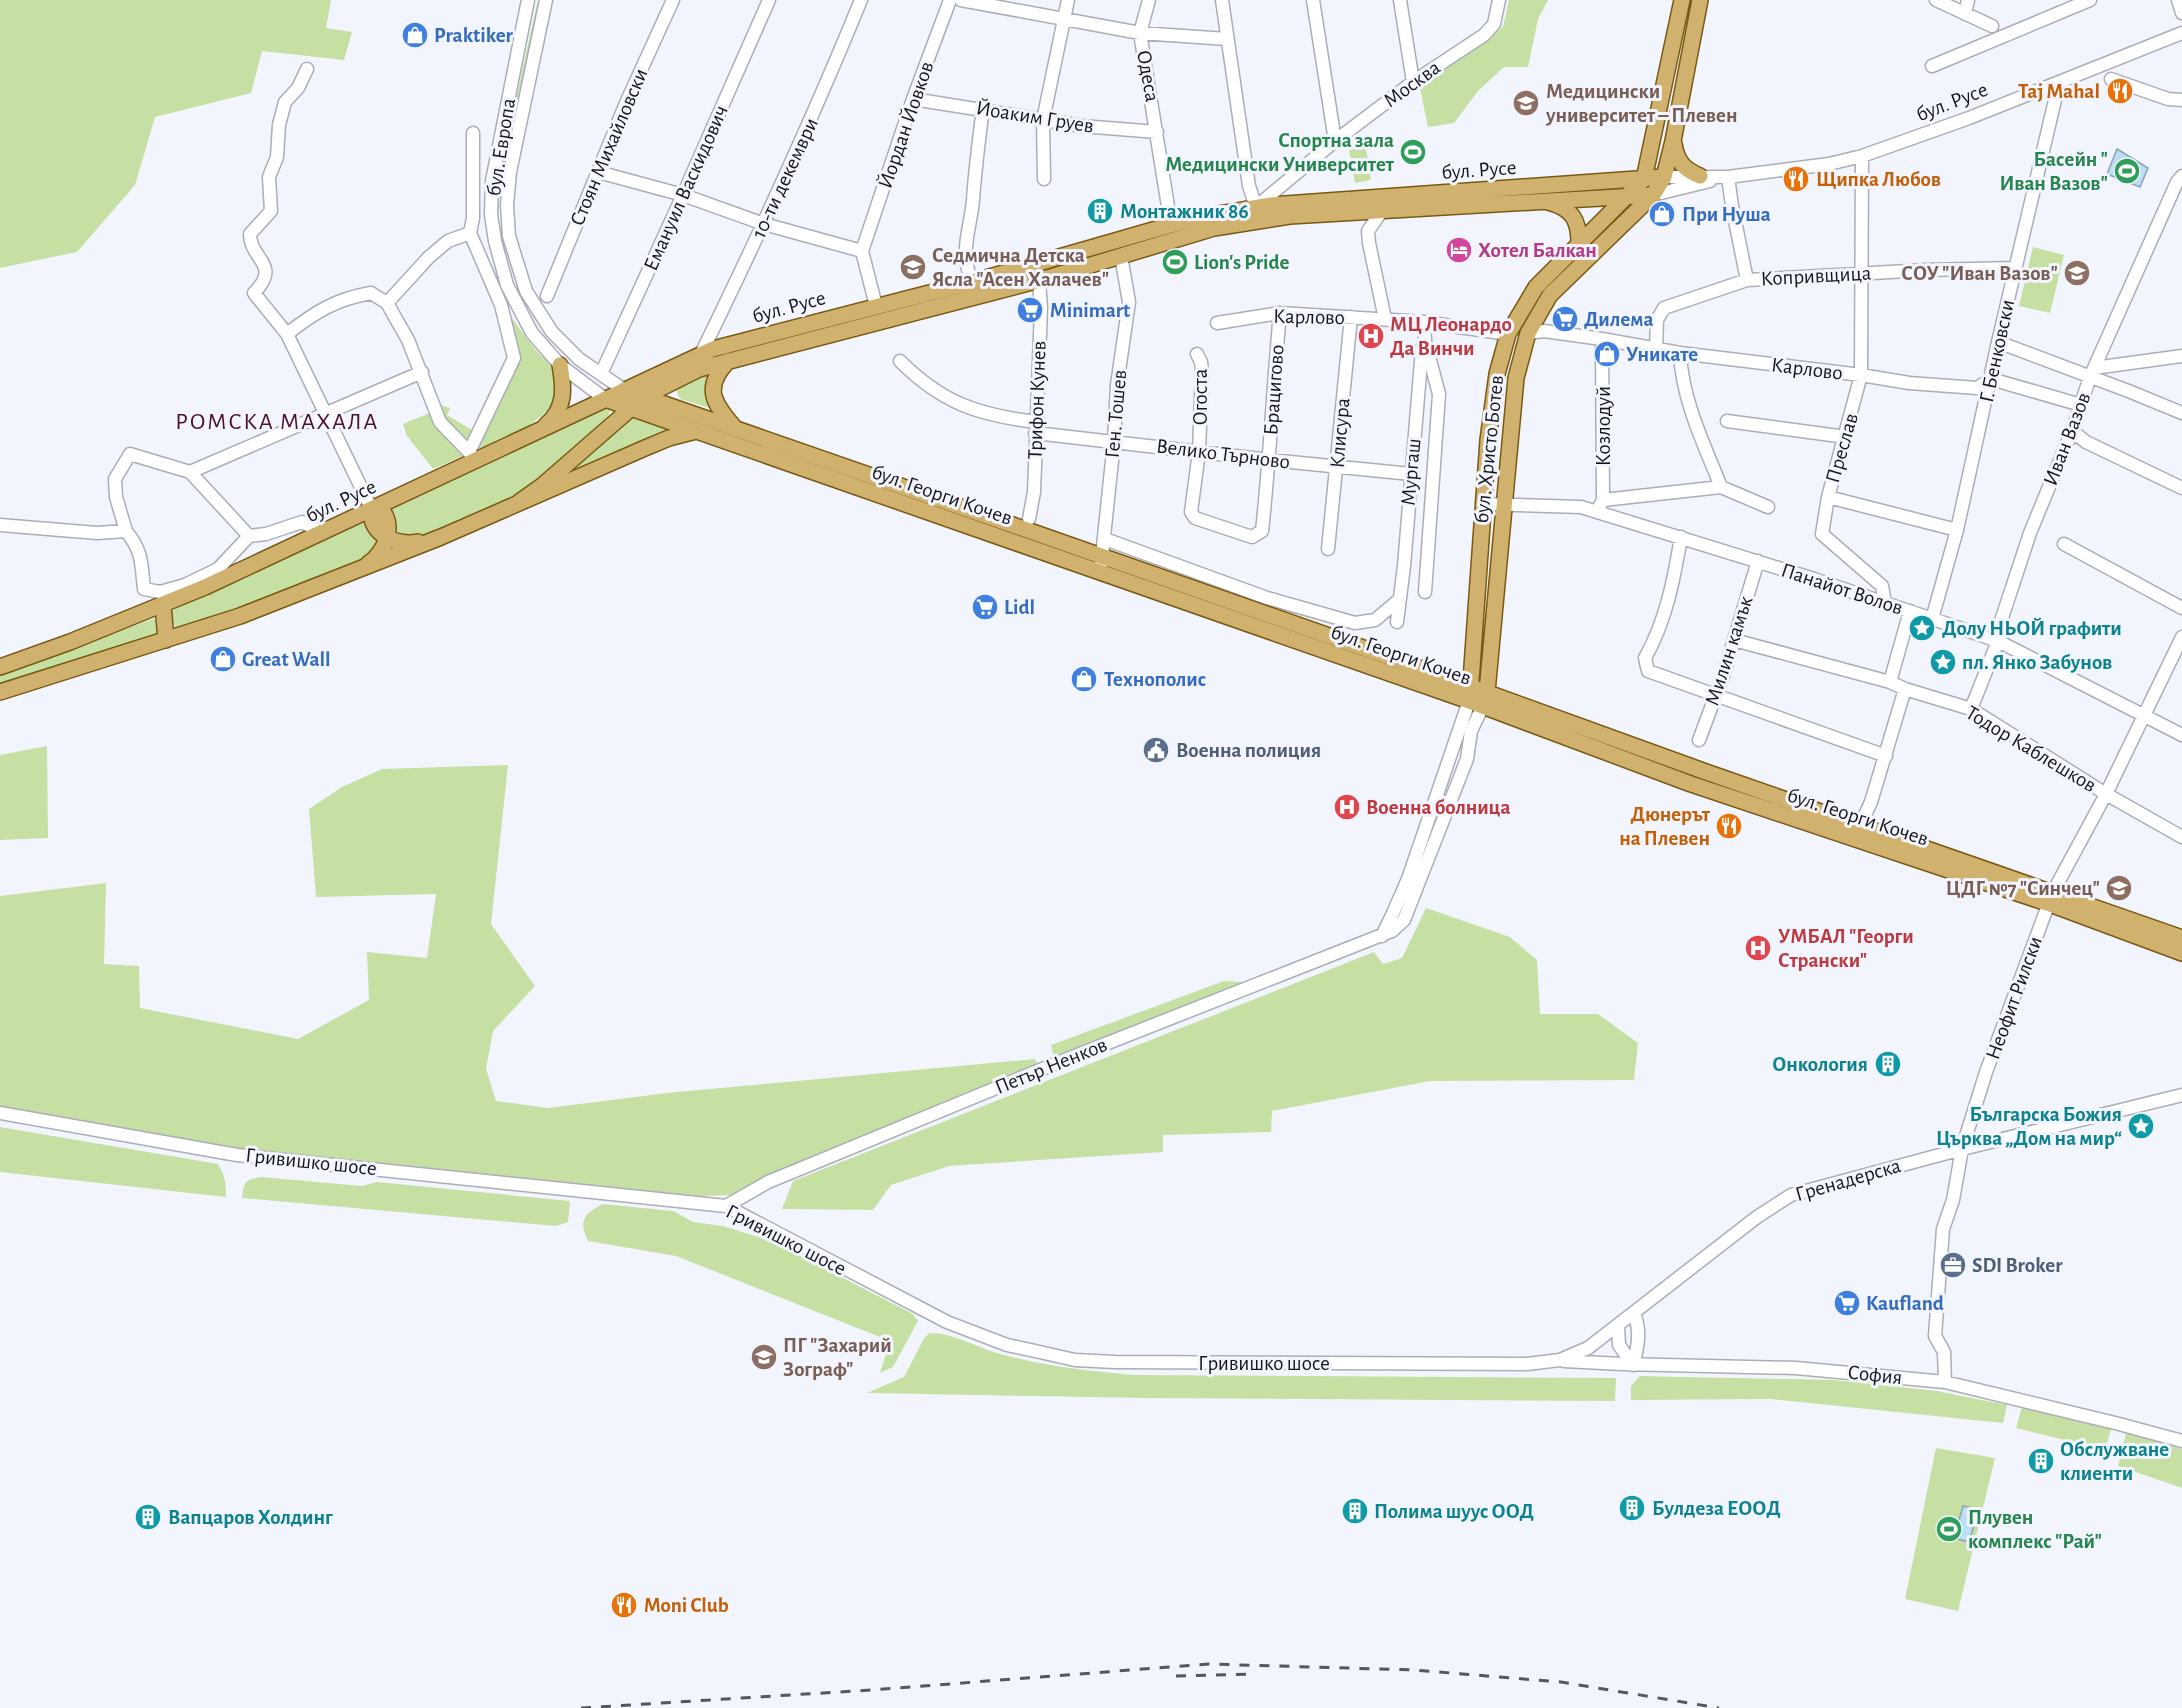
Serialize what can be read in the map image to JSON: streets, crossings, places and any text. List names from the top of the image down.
{
  "streets": {
    "main road": ["бул. Русе", "бул. Христо Ботев", "бул. Георги Кочев"],
    "street": [
      "Одеса",
      "Москва",
      "Йоаким Груев",
      "Йордан Йовков",
      "бул. Европа",
      "Стоян Михайловски",
      "10-ти декември",
      "Емануил Васкидович",
      "Копривщица",
      "Карлово",
      "Г. Бенковски",
      "Брацигово",
      "Огоста",
      "Трифон Кунев",
      "Ген. Тошев",
      "Козлодуй",
      "Клисура",
      "Иван Вазов",
      "Преслав",
      "Велико Търново",
      "Мургаш",
      "Панайот Волов",
      "Милин камък",
      "Тодор Каблешков",
      "Неофит Рилски",
      "Петър Ненков",
      "Гривишко шосе",
      "Гренадерска",
      "София"
    ]
  },
  "crossings": [
    ["Одеса", "бул. Русе"],
    ["Одеса", "Йоаким Груев"],
    ["Москва", "бул. Русе"],
    ["бул. Русе", "бул. Европа"],
    ["бул. Русе", "10-ти декември"],
    ["бул. Русе", "Г. Бенковски"],
    ["бул. Русе", "Трифон Кунев"],
    ["бул. Русе", "Ген. Тошев"],
    ["бул. Русе", "Преслав"],
    ["бул. Русе", "бул. Христо Ботев"],
    ["бул. Русе", "бул. Георги Кочев"],
    ["Йоаким Груев", "Йордан Йовков"],
    ["бул. Европа", "Емануил Васкидович"],
    ["бул. Европа", "бул. Георги Кочев"],
    ["Копривщица", "Карлово"],
    ["Копривщица", "Г. Бенковски"],
    ["Копривщица", "Преслав"],
    ["Карлово", "Г. Бенковски"],
    ["Карлово", "Брацигово"],
    ["Карлово", "Козлодуй"],
    ["Карлово", "Клисура"],
    ["Карлово", "Преслав"],
    ["Карлово", "бул. Христо Ботев"],
    ["Карлово", "Мургаш"],
    ["Г. Бенковски", "Панайот Волов"],
    ["Брацигово", "Огоста"],
    ["Брацигово", "Велико Търново"],
    ["Огоста", "Велико Търново"],
    ["Трифон Кунев", "Велико Търново"],
    ["Ген. Тошев", "Велико Търново"],
    ["Ген. Тошев", "бул. Георги Кочев"],
    ["Козлодуй", "Панайот Волов"],
    ["Клисура", "Велико Търново"],
    ["Иван Вазов", "Панайот Волов"],
    ["Иван Вазов", "Тодор Каблешков"],
    ["Преслав", "Панайот Волов"],
    ["бул. Христо Ботев", "бул. Георги Кочев"],
    ["бул. Христо Ботев", "Панайот Волов"],
    ["бул. Христо Ботев", "Петър Ненков"],
    ["Велико Търново", "Мургаш"],
    ["бул. Георги Кочев", "Неофит Рилски"],
    ["бул. Георги Кочев", "Петър Ненков"],
    ["Панайот Волов", "Милин камък"],
    ["Панайот Волов", "Неофит Рилски"],
    ["Милин камък", "Тодор Каблешков"],
    ["Тодор Каблешков", "Неофит Рилски"],
    ["Неофит Рилски", "Гренадерска"],
    ["Неофит Рилски", "София"],
    ["Петър Ненков", "Гривишко шосе"],
    ["Гривишко шосе", "Гренадерска"],
    ["Гривишко шосе", "София"],
    ["Гренадерска", "София"]
  ],
  "districts": ["РОМСКА МАХАЛА"],
  "places": {
    "shop": [
      "Praktiker",
      "При Нуша",
      "Уникате",
      "Great Wall",
      "Технополис"
    ],
    "restaurant": [
      "Taj Mahal",
      "Щипка Любов",
      "Дюнерът на Плевен",
      "Moni Club"
    ],
    "school or university": [
      "Медицински университет – Плевен",
      "Седмична Детска Ясла \"Асен Халачев\"",
      "СОУ \"Иван Вазов\"",
      "ЦДГ №7 \"Синчец\"",
      "ПГ \"Захарий Зограф\""
    ],
    "sports": [
      "Спортна зала Медицински Университет",
      "Басейн \" Иван Вазов\"",
      "Lion's Pride",
      "Плувен комплекс \"Рай\""
    ],
    "building": [
      "Монтажник 86",
      "Онкология",
      "Обслужване клиенти",
      "Булдеза ЕООД",
      "Полима шуус ООД",
      "Вапцаров Холдинг"
    ],
    "hotel": ["Хотел Балкан"],
    "supermarket": [
      "Minimart",
      "Дилема",
      "Lidl",
      "Kaufland"
    ],
    "hospital": ["МЦ Леонардо Да Винчи", "Военна болница", "УМБАЛ \"Георги Странски\""],
    "place": ["Долу НЬОЙ графити", "пл. Янко Забунов", "Българска Божия Църква „Дом на мир“"],
    "public building": ["Военна полиция"],
    "office": ["SDI Broker"]
  }
}
